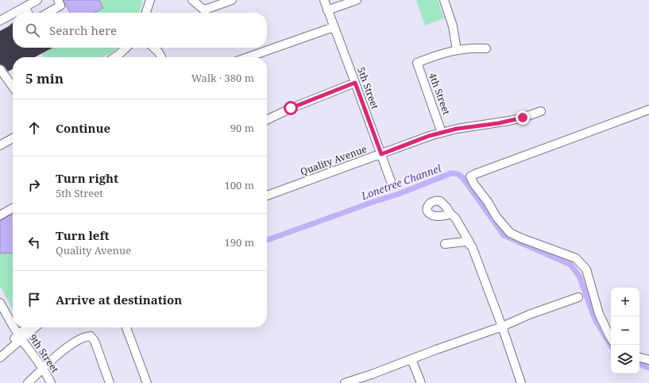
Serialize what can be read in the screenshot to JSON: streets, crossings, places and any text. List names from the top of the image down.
{
  "streets": {
    "street": [
      "5th Street",
      "4th Street",
      "Quality Avenue",
      "9th Street"
    ]
  },
  "crossings": [
    ["5th Street", "Quality Avenue"],
    ["4th Street", "Quality Avenue"]
  ],
  "water": ["Lonetree Channel"],
  "page": {
    "search": "Search here",
    "heading": ["5 min", "Walk · 380 m"],
    "list": [
      ["Continue", "90 m"],
      ["Turn right", "5th Street", "100 m"],
      ["Turn left", "Quality Avenue", "190 m"],
      "Arrive at destination"
    ],
    "map_buttons": ["+", "−"]
  }
}
